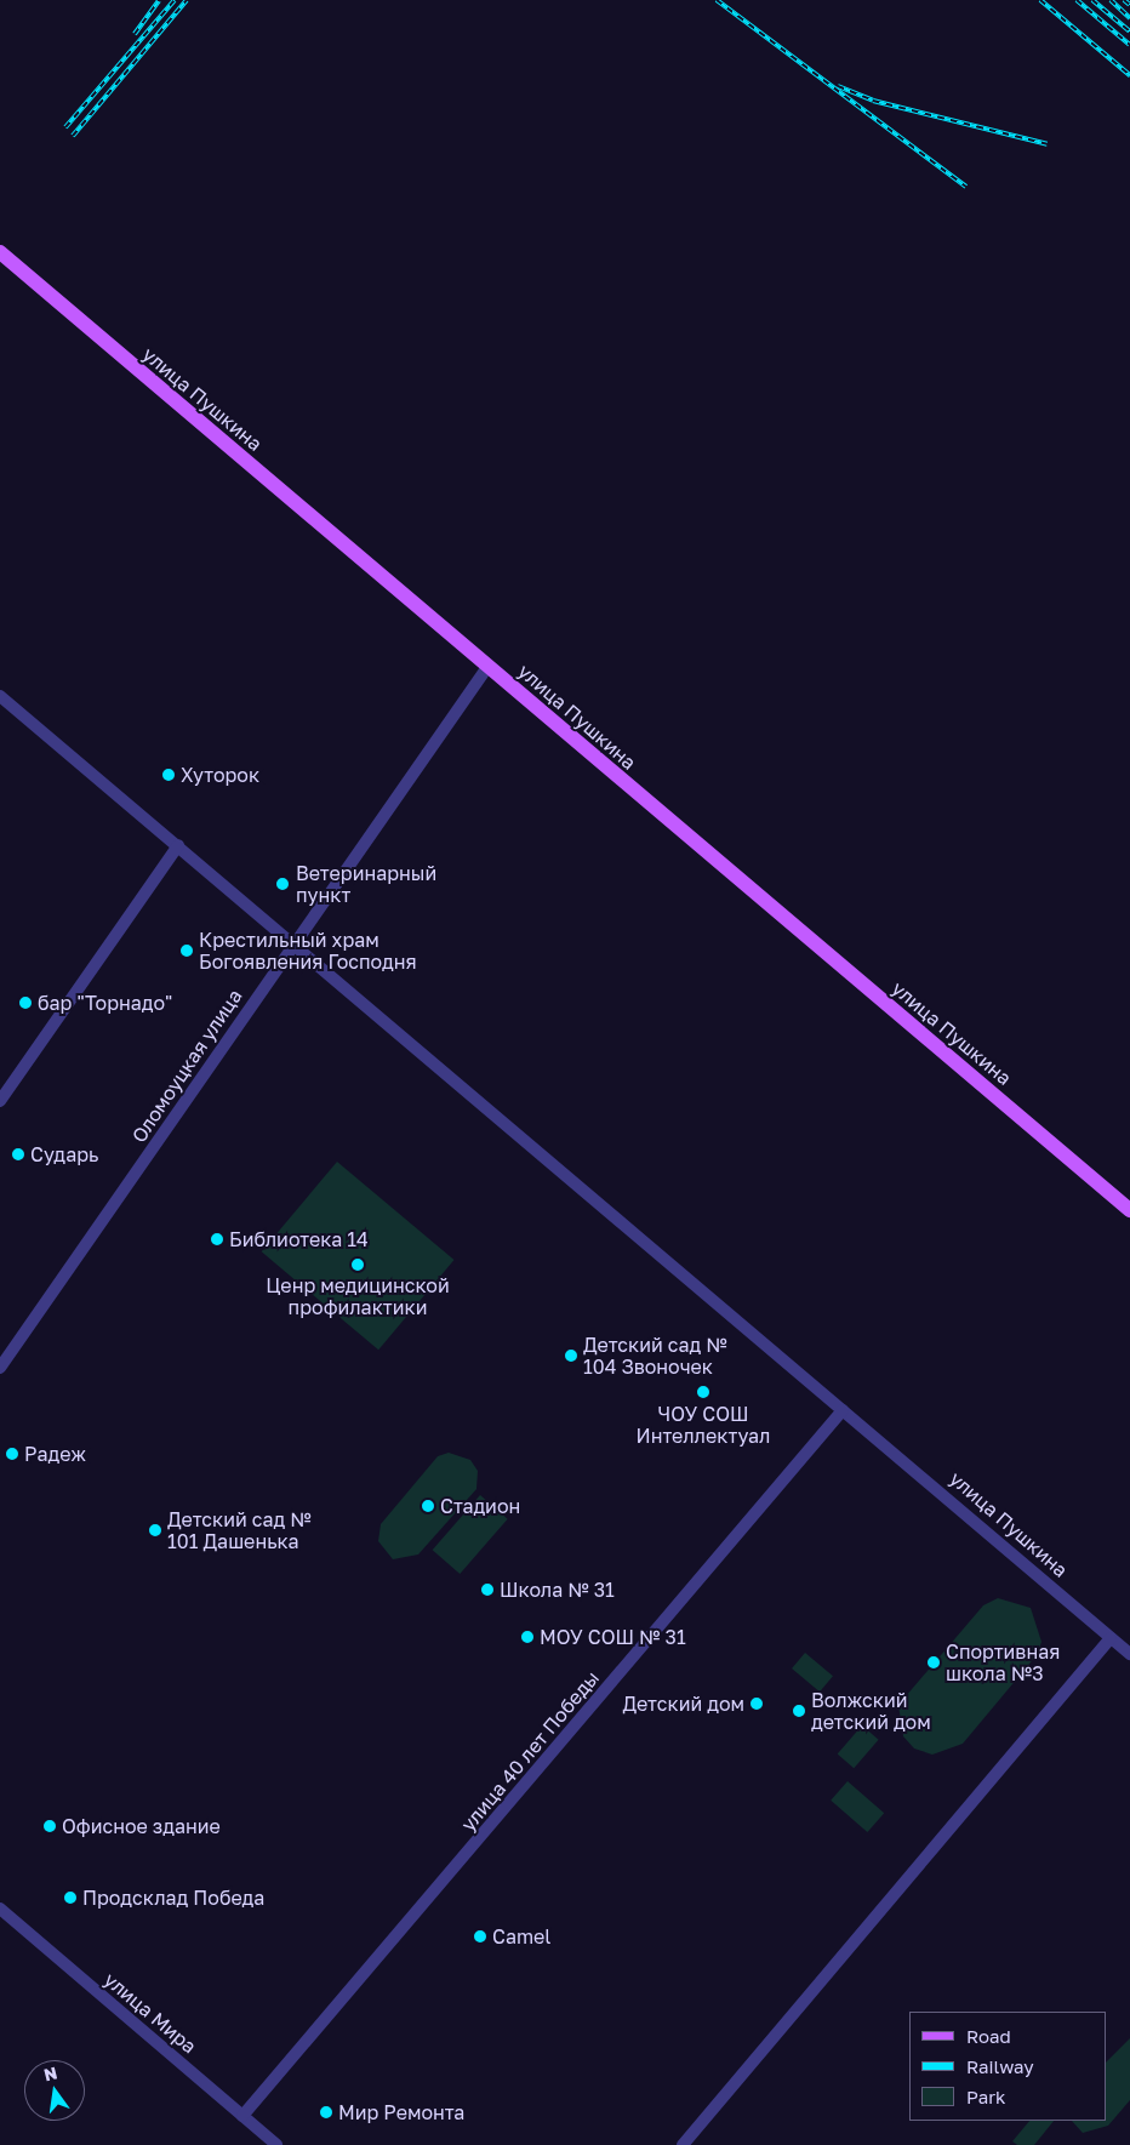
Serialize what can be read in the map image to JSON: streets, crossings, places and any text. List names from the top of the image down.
{
  "streets": {
    "main road": ["улица Пушкина"],
    "street": ["Оломоуцкая улица", "улица 40 лет Победы", "улица Мира"]
  },
  "crossings": [
    ["улица Пушкина", "Оломоуцкая улица"],
    ["улица Пушкина", "улица 40 лет Победы"],
    ["улица 40 лет Победы", "улица Мира"]
  ],
  "places": [
    "Хуторок",
    "Ветеринарный пункт",
    "Крестильный храм Богоявления Господня",
    "бар \"Торнадо\"",
    "Сударь",
    "Библиотека 14",
    "Ценр медицинской профилактики",
    "Детский сад № 104 Звоночек",
    "ЧОУ СОШ Интеллектуал",
    "Радеж",
    "Стадион",
    "Детский сад № 101 Дашенька",
    "Школа № 31",
    "МОУ СОШ № 31",
    "Спортивная школа №3",
    "Детский дом",
    "Волжский детский дом",
    "Офисное здание",
    "Продсклад Победа",
    "Camel",
    "Мир Ремонта"
  ],
  "legend": ["Road", "Railway", "Park"],
  "north": "top"
}
